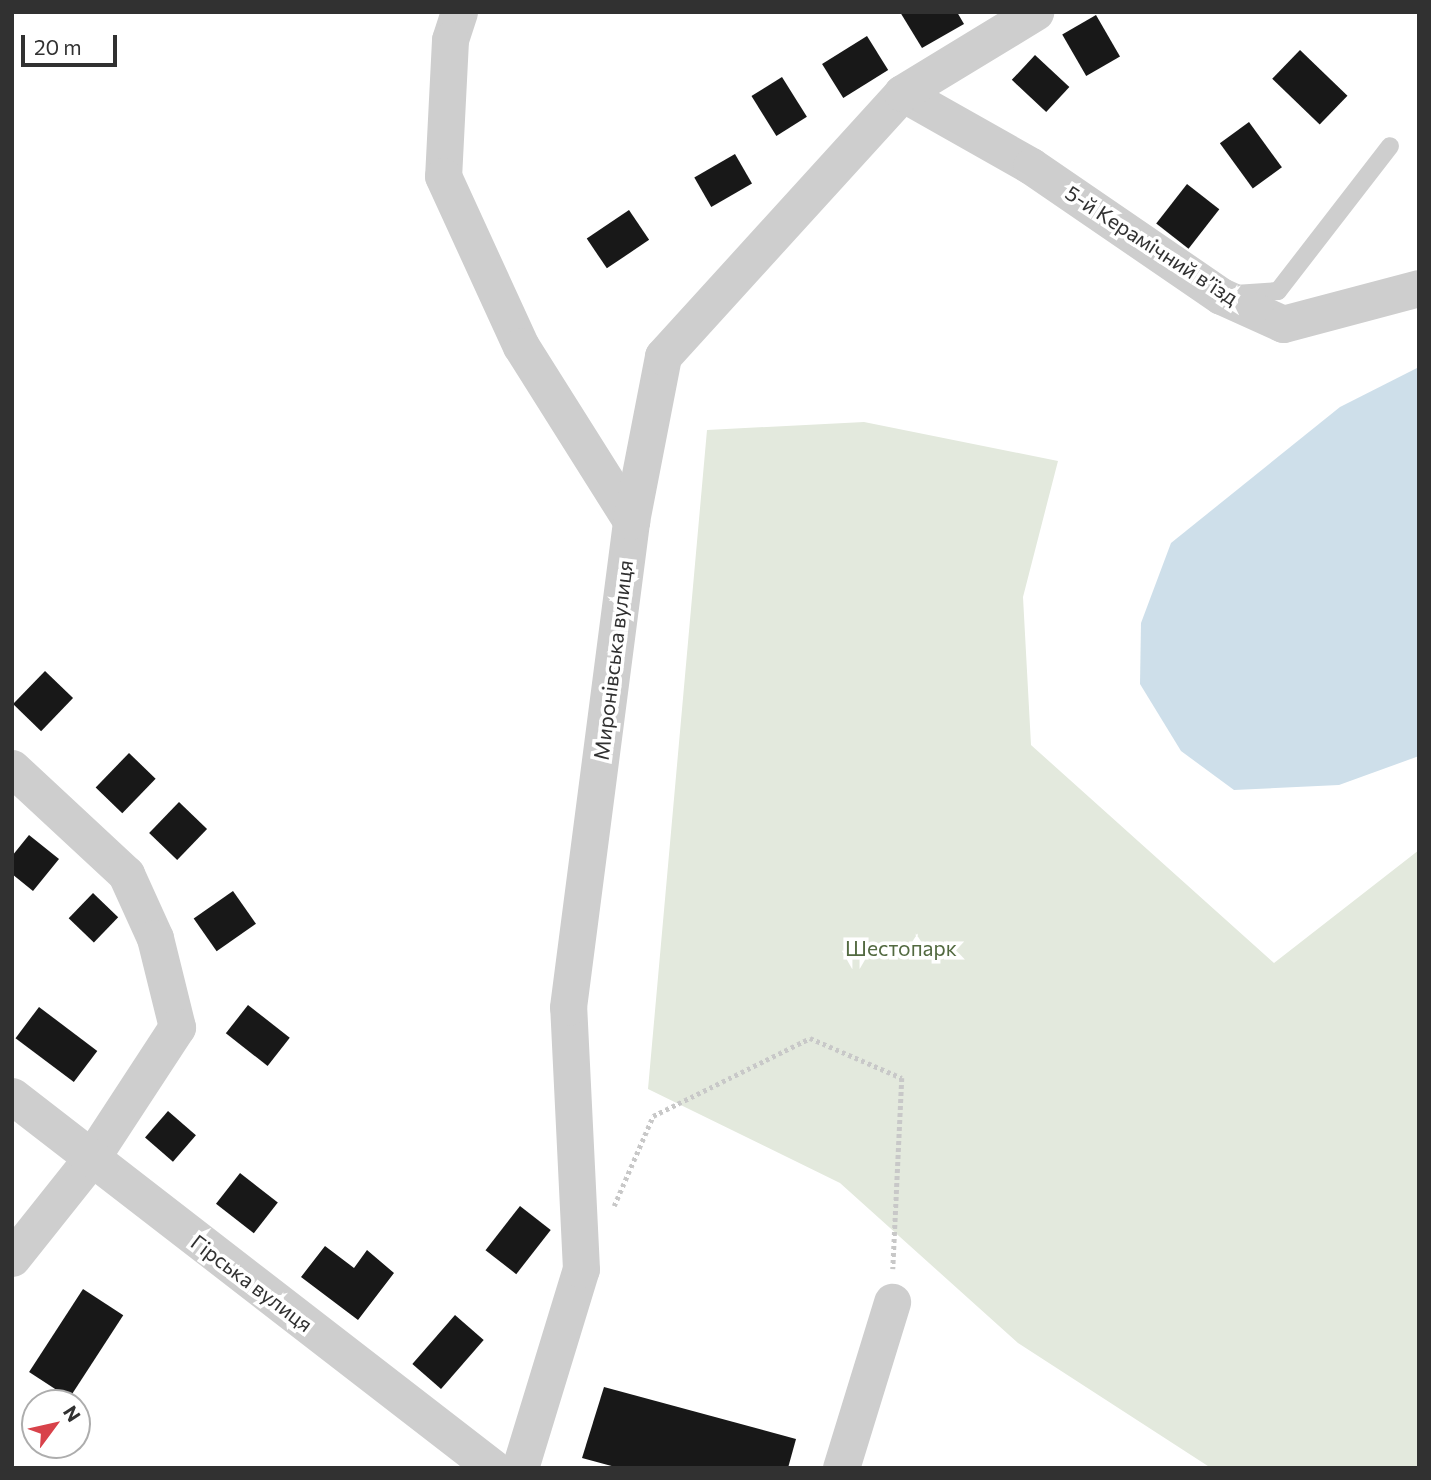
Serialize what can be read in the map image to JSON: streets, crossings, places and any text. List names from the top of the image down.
{
  "streets": {
    "street": ["5-й Керамічний в’їзд", "Миронівська вулиця", "Гірська вулиця"]
  },
  "crossings": [
    ["5-й Керамічний в’їзд", "Миронівська вулиця"]
  ],
  "parks": ["Шестопарк"],
  "scale_bar": "20 m",
  "north": "top right"
}
